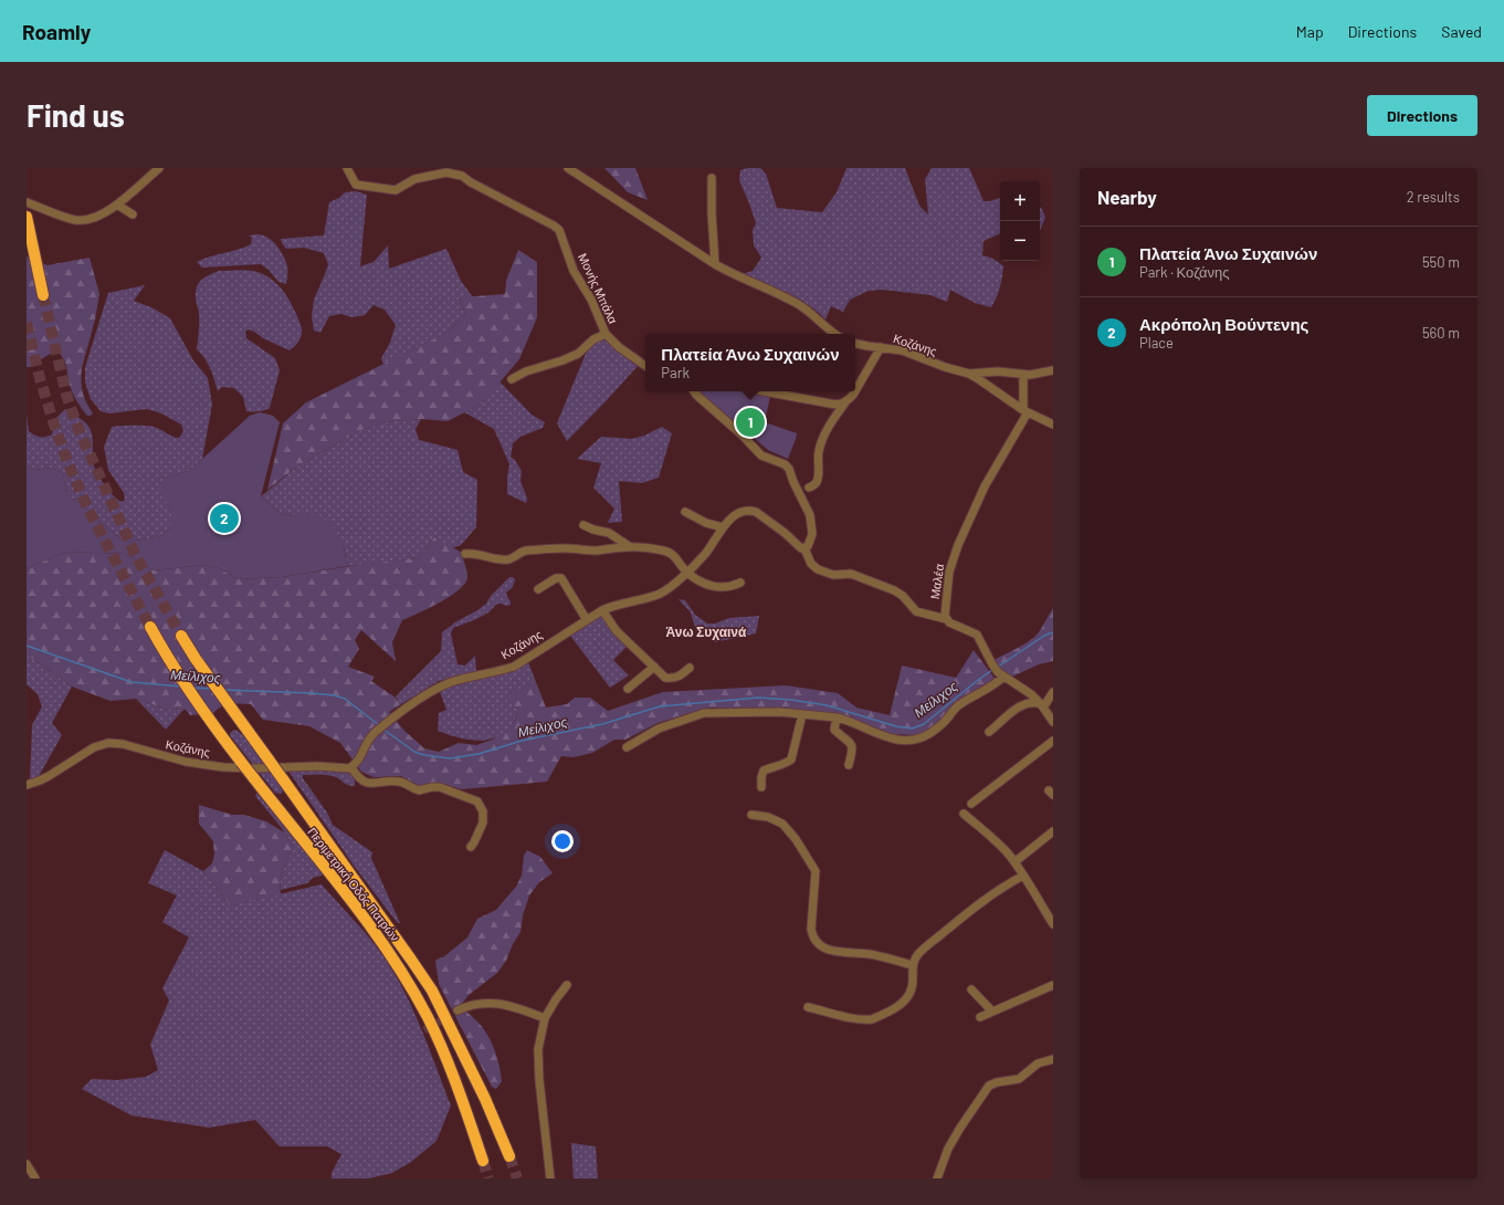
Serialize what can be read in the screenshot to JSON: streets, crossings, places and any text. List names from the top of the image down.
{
  "streets": {
    "highway": ["Περιμετρική Οδός Πατρών"],
    "street": ["Μονής Μπάλα", "Κοζάνης", "Μαλέα"]
  },
  "districts": ["Άνω Συχαινά"],
  "water": ["Μείλιχος"],
  "page": {
    "header": "Roamly",
    "nav": ["Map", "Directions", "Saved"],
    "buttons": "Directions",
    "title": "Find us",
    "heading": ["Nearby", "2 results"],
    "map_buttons": ["+", "−"],
    "list": [
      {
        "mark": "1",
        "name": "Πλατεία Άνω Συχαινών",
        "note": "Park · Κοζάνης",
        "value": "550 m"
      },
      {
        "mark": "2",
        "name": "Ακρόπολη Βούντενης",
        "note": "Place",
        "value": "560 m"
      }
    ],
    "popup": ["Πλατεία Άνω Συχαινών", "Park"],
    "pins": ["1", "2"]
  }
}
